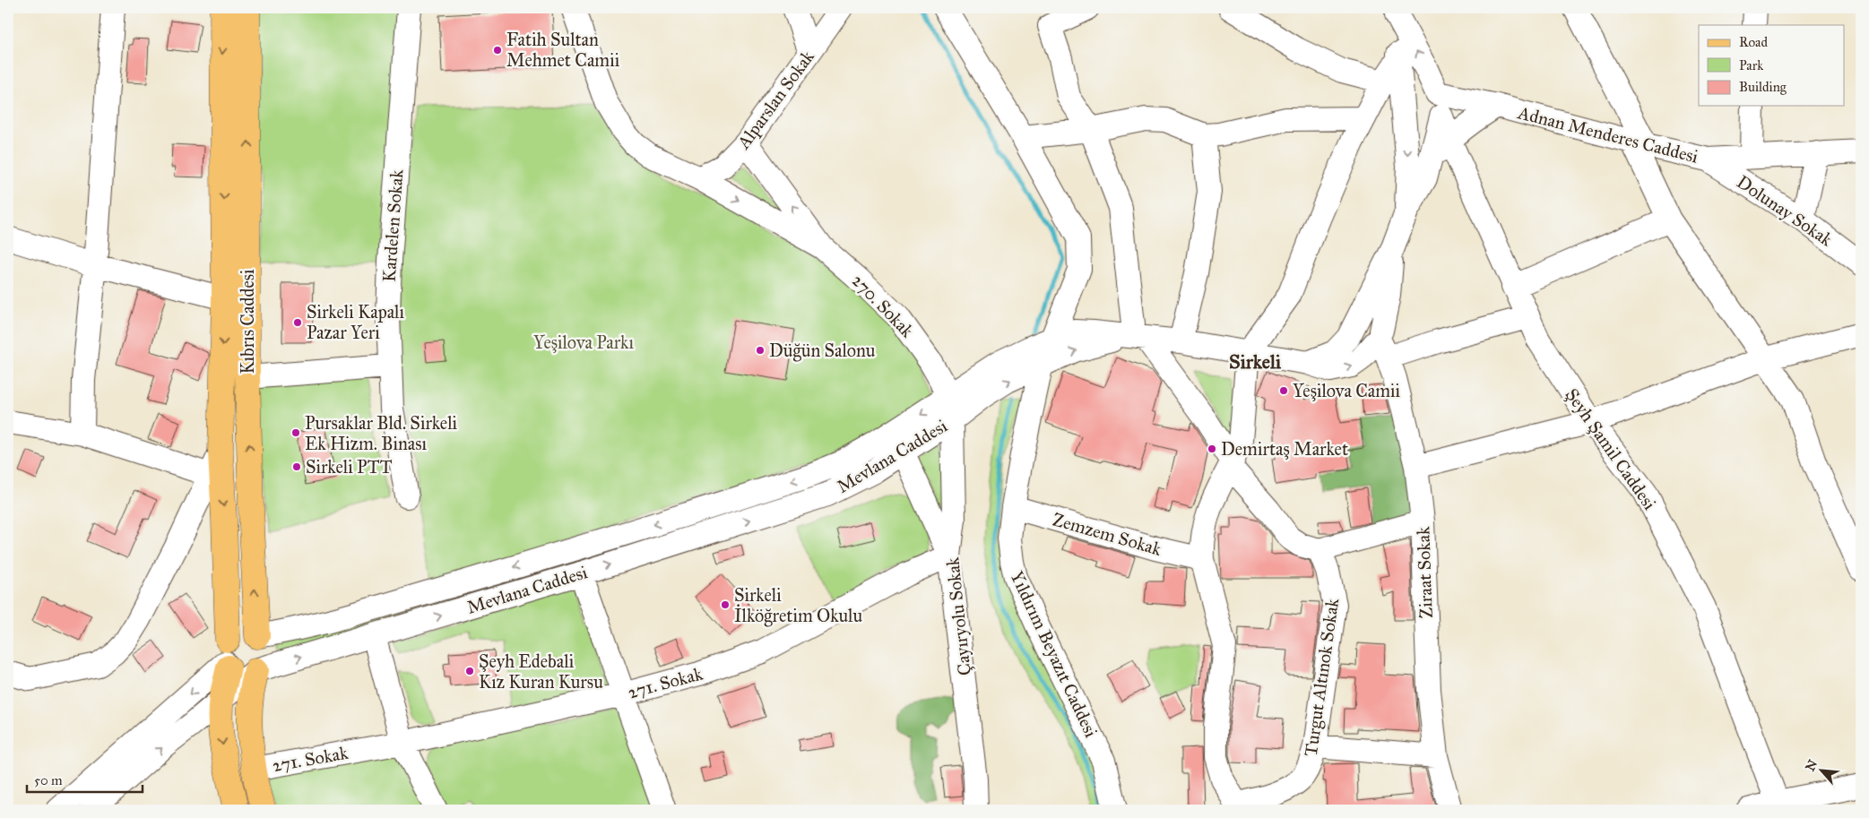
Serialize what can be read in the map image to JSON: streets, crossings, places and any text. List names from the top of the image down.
{
  "streets": {
    "main road": ["Kıbrıs Caddesi"],
    "street": [
      "Alparslan Sokak",
      "Adnan Menderes Caddesi",
      "Dolunay Sokak",
      "Kardelen Sokak",
      "270. Sokak",
      "Şeyh Şamil Caddesi",
      "Mevlana Caddesi",
      "Zemzem Sokak",
      "Ziraat Sokak",
      "Çayıryolu Sokak",
      "Yıldırım Beyazıt Caddesi",
      "Turgut Altınok Sokak",
      "271. Sokak"
    ]
  },
  "crossings": [
    ["Adnan Menderes Caddesi", "Dolunay Sokak"],
    ["Adnan Menderes Caddesi", "Şeyh Şamil Caddesi"],
    ["270. Sokak", "Çayıryolu Sokak"],
    ["Kıbrıs Caddesi", "Mevlana Caddesi"],
    ["Mevlana Caddesi", "Çayıryolu Sokak"],
    ["Mevlana Caddesi", "Yıldırım Beyazıt Caddesi"],
    ["Zemzem Sokak", "Yıldırım Beyazıt Caddesi"],
    ["Çayıryolu Sokak", "271. Sokak"]
  ],
  "districts": ["Sirkeli"],
  "parks": ["Yeşilova Parkı"],
  "places": [
    "Fatih Sultan Mehmet Camii",
    "Sirkeli Kapalı Pazar Yeri",
    "Düğün Salonu",
    "Yeşilova Camii",
    "Pursaklar Bld. Sirkeli Ek Hizm. Binası",
    "Demirtaş Market",
    "Sirkeli PTT",
    "Sirkeli İlköğretim Okulu",
    "Şeyh Edebali Kız Kuran Kursu"
  ],
  "legend": ["Road", "Park", "Building"],
  "scale_bar": "50 m",
  "north": "top left"
}
